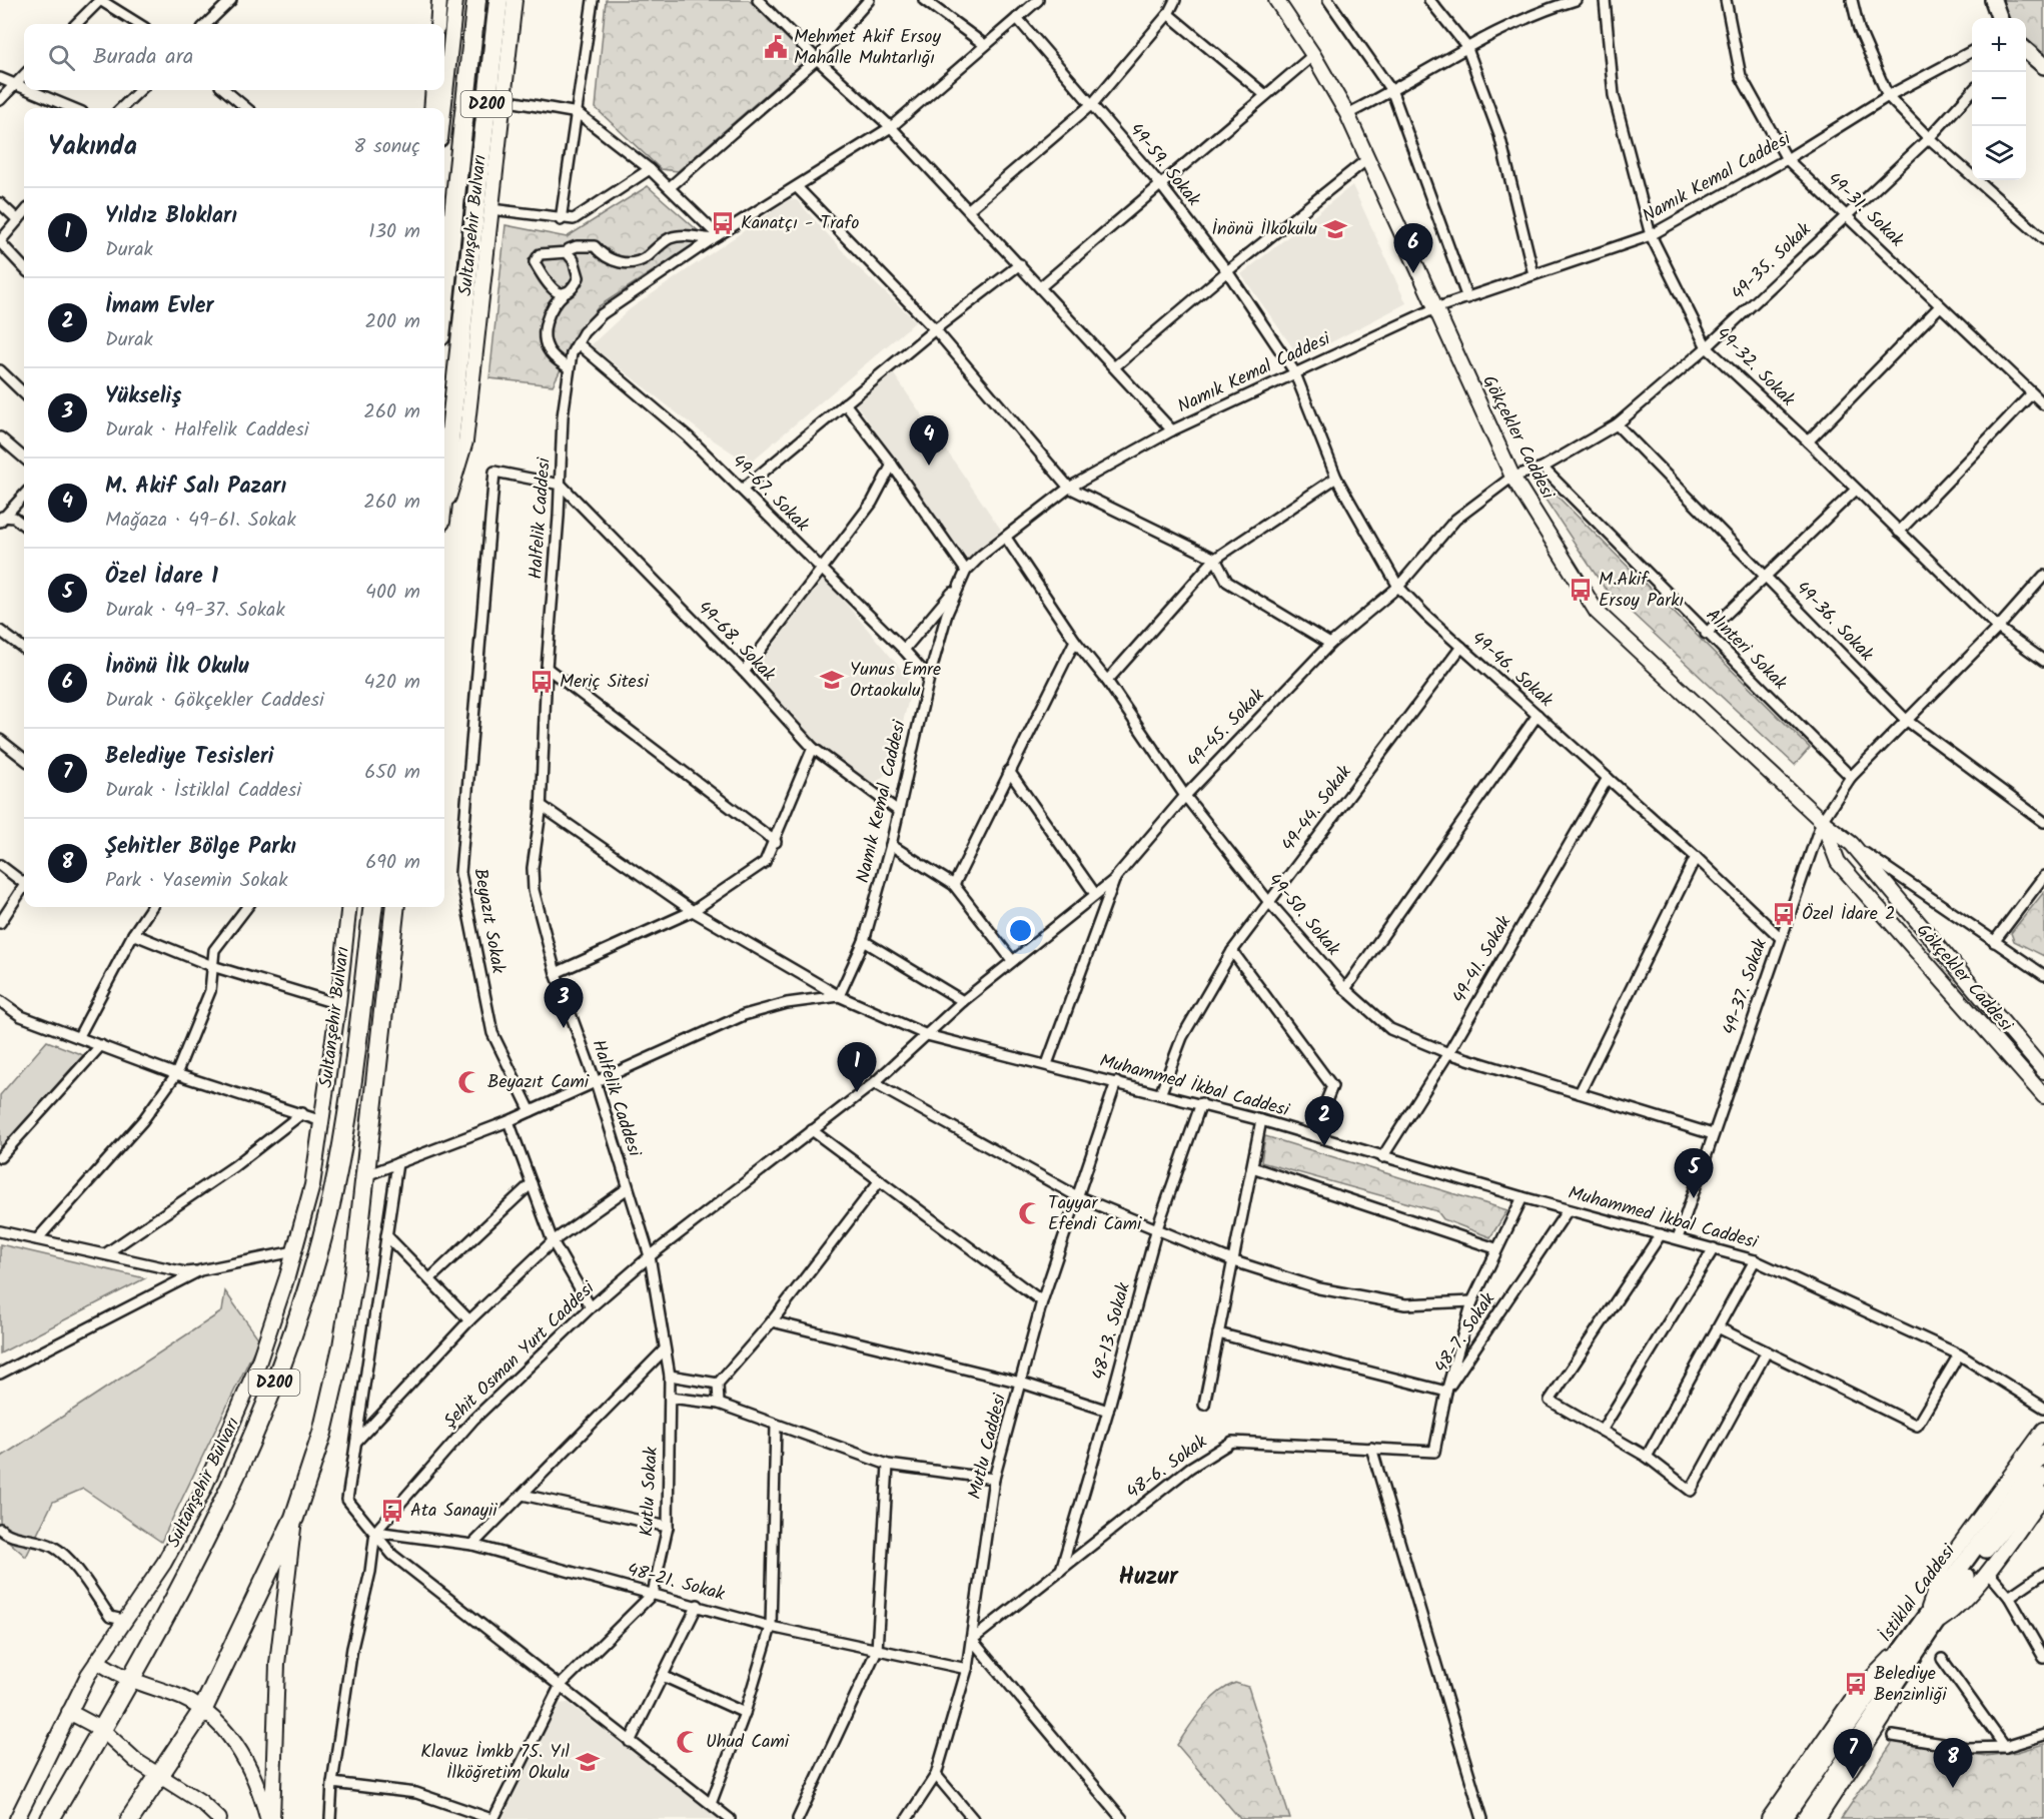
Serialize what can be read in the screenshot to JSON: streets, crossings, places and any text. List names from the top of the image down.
{
  "streets": {
    "highway": ["D200", "Sultanşehir Bulvarı"],
    "main road": ["Gökçekler Caddesi", "İstiklal Caddesi"],
    "street": [
      "49-59. Sokak",
      "Namık Kemal Caddesi",
      "49-31. Sokak",
      "49-35. Sokak",
      "49-32. Sokak",
      "49-67. Sokak",
      "Halfelik Caddesi",
      "49-36. Sokak",
      "49-68. Sokak",
      "Alınteri Sokak",
      "49-46. Sokak",
      "49-45. Sokak",
      "49-44. Sokak",
      "49-50. Sokak",
      "Beyazıt Sokak",
      "49-41. Sokak",
      "49-37. Sokak",
      "Muhammed İkbal Caddesi",
      "48-13. Sokak",
      "48-7. Sokak",
      "Şehit Osman Yurt Caddesi",
      "Mutlu Caddesi",
      "48-6. Sokak",
      "Kutlu Sokak",
      "48-21. Sokak"
    ]
  },
  "crossings": [
    ["49-59. Sokak", "Namık Kemal Caddesi"],
    ["49-59. Sokak", "Halfelik Caddesi"],
    ["49-59. Sokak", "49-46. Sokak"],
    ["Namık Kemal Caddesi", "49-31. Sokak"],
    ["Namık Kemal Caddesi", "49-32. Sokak"],
    ["Namık Kemal Caddesi", "Gökçekler Caddesi"],
    ["Namık Kemal Caddesi", "49-67. Sokak"],
    ["Namık Kemal Caddesi", "49-68. Sokak"],
    ["Namık Kemal Caddesi", "49-46. Sokak"],
    ["Namık Kemal Caddesi", "49-50. Sokak"],
    ["Namık Kemal Caddesi", "Muhammed İkbal Caddesi"],
    ["49-31. Sokak", "49-35. Sokak"],
    ["49-35. Sokak", "49-32. Sokak"],
    ["49-35. Sokak", "Gökçekler Caddesi"],
    ["49-35. Sokak", "49-36. Sokak"],
    ["49-35. Sokak", "Alınteri Sokak"],
    ["49-35. Sokak", "49-45. Sokak"],
    ["49-32. Sokak", "49-37. Sokak"],
    ["Gökçekler Caddesi", "49-45. Sokak"],
    ["Gökçekler Caddesi", "49-37. Sokak"],
    ["49-67. Sokak", "Halfelik Caddesi"],
    ["Halfelik Caddesi", "49-68. Sokak"],
    ["Halfelik Caddesi", "Beyazıt Sokak"],
    ["Halfelik Caddesi", "Muhammed İkbal Caddesi"],
    ["Halfelik Caddesi", "Şehit Osman Yurt Caddesi"],
    ["Halfelik Caddesi", "Kutlu Sokak"],
    ["49-36. Sokak", "49-37. Sokak"],
    ["49-68. Sokak", "Beyazıt Sokak"],
    ["Alınteri Sokak", "49-37. Sokak"],
    ["49-46. Sokak", "49-45. Sokak"],
    ["49-46. Sokak", "49-44. Sokak"],
    ["49-46. Sokak", "49-41. Sokak"],
    ["49-46. Sokak", "49-37. Sokak"],
    ["49-45. Sokak", "49-50. Sokak"],
    ["49-45. Sokak", "Muhammed İkbal Caddesi"],
    ["49-45. Sokak", "Şehit Osman Yurt Caddesi"],
    ["49-44. Sokak", "49-50. Sokak"],
    ["49-44. Sokak", "Muhammed İkbal Caddesi"],
    ["49-50. Sokak", "49-41. Sokak"],
    ["49-50. Sokak", "49-37. Sokak"],
    ["49-41. Sokak", "Muhammed İkbal Caddesi"],
    ["49-37. Sokak", "Muhammed İkbal Caddesi"],
    ["Muhammed İkbal Caddesi", "48-13. Sokak"],
    ["Muhammed İkbal Caddesi", "48-7. Sokak"],
    ["Muhammed İkbal Caddesi", "Şehit Osman Yurt Caddesi"],
    ["Muhammed İkbal Caddesi", "Mutlu Caddesi"],
    ["48-13. Sokak", "48-6. Sokak"],
    ["48-7. Sokak", "48-6. Sokak"],
    ["Şehit Osman Yurt Caddesi", "Kutlu Sokak"],
    ["Şehit Osman Yurt Caddesi", "48-21. Sokak"],
    ["Mutlu Caddesi", "48-6. Sokak"],
    ["Mutlu Caddesi", "48-21. Sokak"],
    ["Kutlu Sokak", "48-21. Sokak"]
  ],
  "districts": ["Huzur"],
  "places": {
    "public building": ["Mehmet Akif Ersoy Mahalle Muhtarlığı"],
    "bus stop": [
      "Kanatçı - Trafo",
      "M.Akif Ersoy Parkı",
      "Meriç Sitesi",
      "Özel İdare 2",
      "Ata Sanayii",
      "Belediye Benzinliği"
    ],
    "school or university": ["İnönü İlkokulu", "Yunus Emre Ortaokulu", "Klavuz İmkb 75. Yıl İlköğretim Okulu"],
    "mosque": ["Beyazıt Cami", "Tayyar Efendi Cami", "Uhud Cami"]
  },
  "page": {
    "map_buttons": ["+", "−"],
    "search": "Burada ara",
    "heading": ["Yakında", "8 sonuç"],
    "list": [
      {
        "mark": "1",
        "name": "Yıldız Blokları",
        "note": "Durak",
        "value": "130 m"
      },
      {
        "mark": "2",
        "name": "İmam Evler",
        "note": "Durak",
        "value": "200 m"
      },
      {
        "mark": "3",
        "name": "Yükseliş",
        "note": "Durak · Halfelik Caddesi",
        "value": "260 m"
      },
      {
        "mark": "4",
        "name": "M. Akif Salı Pazarı",
        "note": "Mağaza · 49-61. Sokak",
        "value": "260 m"
      },
      {
        "mark": "5",
        "name": "Özel İdare 1",
        "note": "Durak · 49-37. Sokak",
        "value": "400 m"
      },
      {
        "mark": "6",
        "name": "İnönü İlk Okulu",
        "note": "Durak · Gökçekler Caddesi",
        "value": "420 m"
      },
      {
        "mark": "7",
        "name": "Belediye Tesisleri",
        "note": "Durak · İstiklal Caddesi",
        "value": "650 m"
      },
      {
        "mark": "8",
        "name": "Şehitler Bölge Parkı",
        "note": "Park · Yasemin Sokak",
        "value": "690 m"
      }
    ],
    "pins": [
      "6",
      "4",
      "3",
      "1",
      "2",
      "5",
      "7",
      "8"
    ]
  }
}
